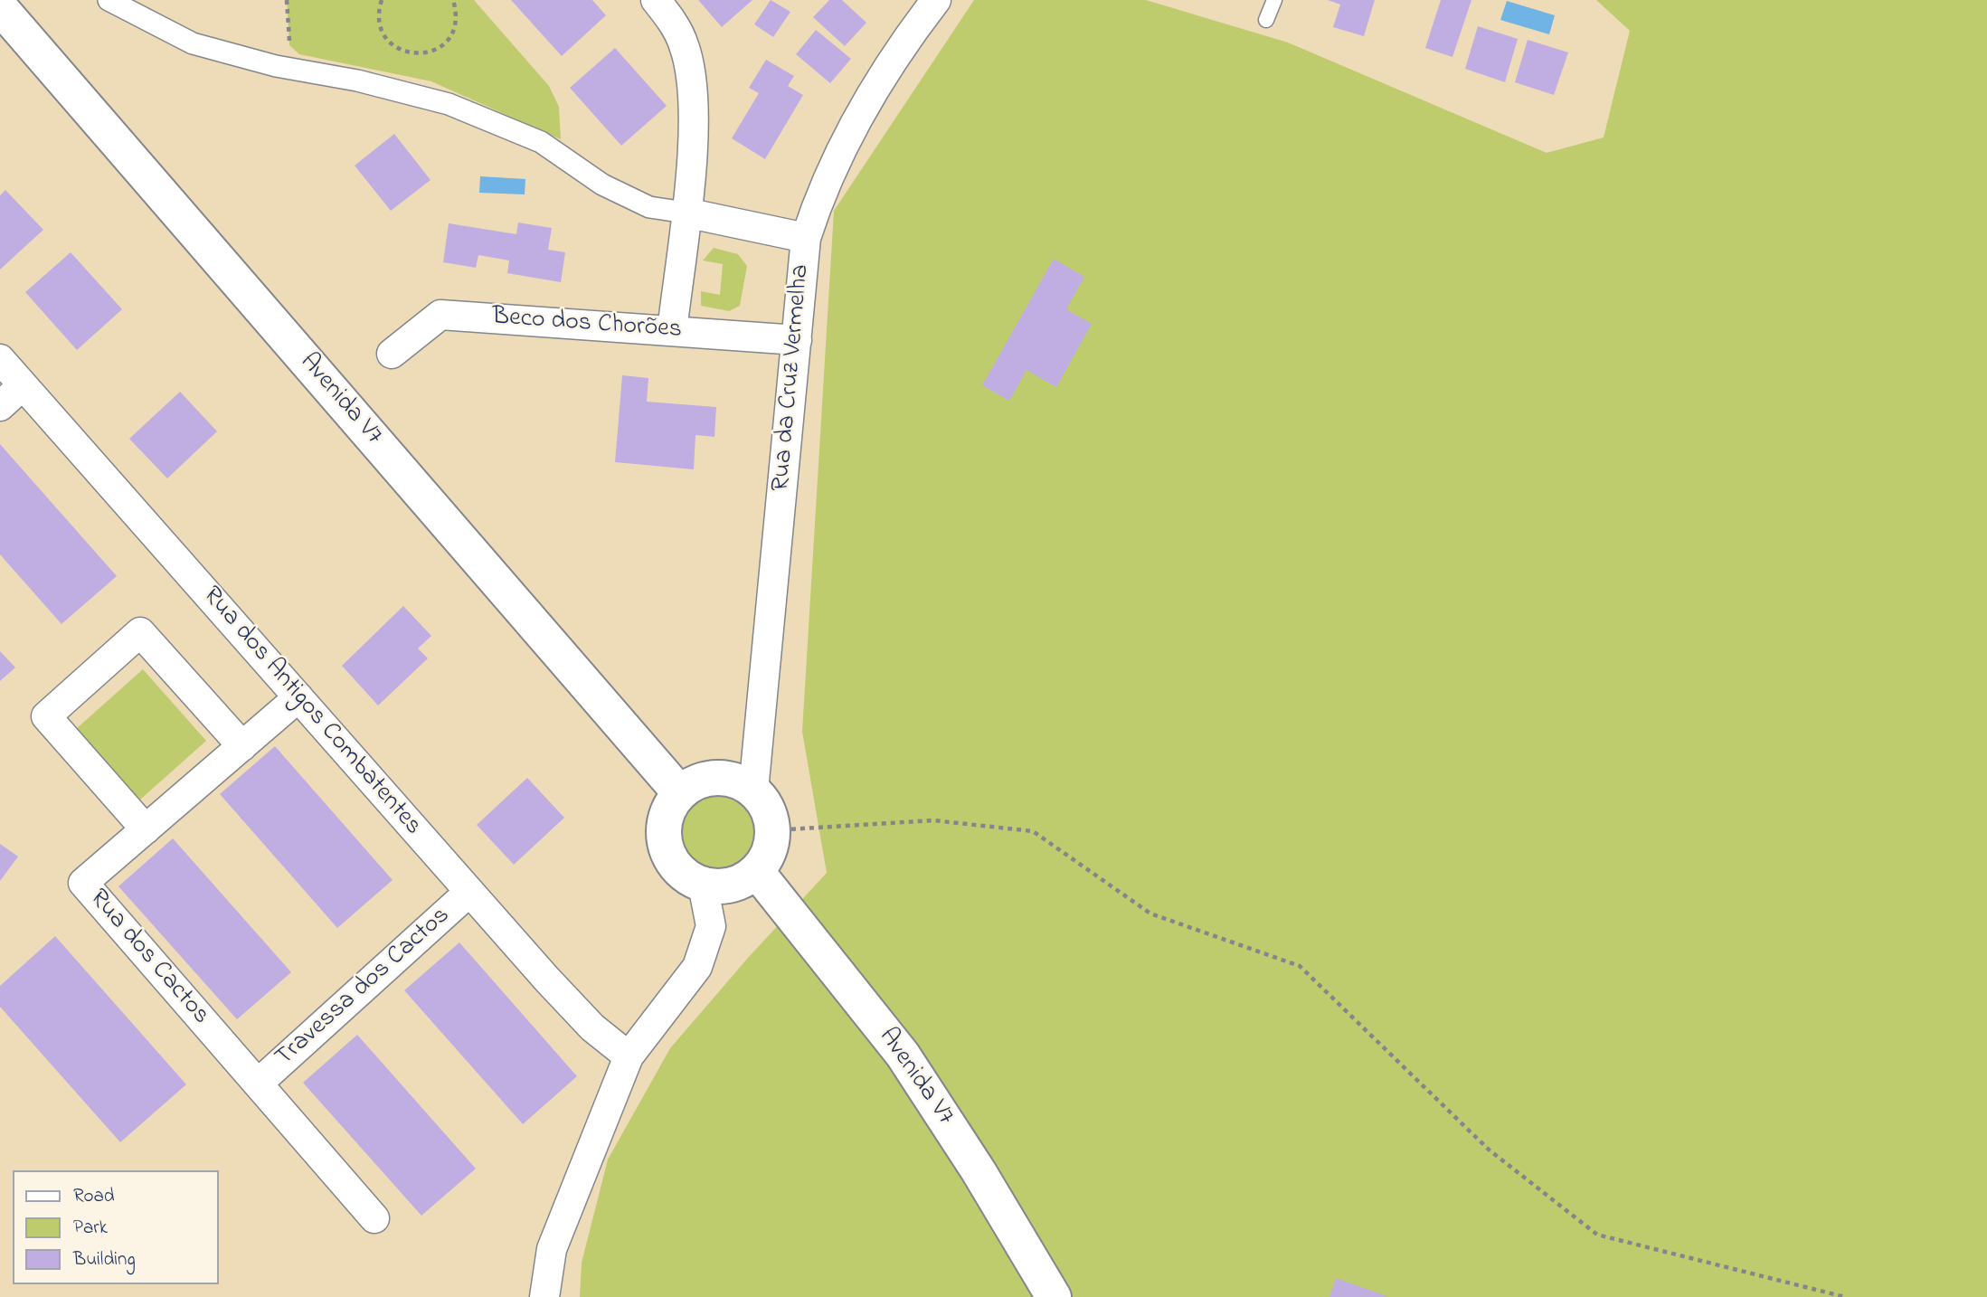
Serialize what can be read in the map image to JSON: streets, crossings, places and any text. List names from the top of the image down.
{
  "streets": {
    "street": [
      "Beco dos Chorões",
      "Rua da Cruz Vermelha",
      "Avenida V7",
      "Rua dos Antigos Combatentes",
      "Rua dos Cactos",
      "Travessa dos Cactos"
    ]
  },
  "crossings": [
    ["Beco dos Chorões", "Rua da Cruz Vermelha"],
    ["Rua da Cruz Vermelha", "Avenida V7"],
    ["Rua dos Antigos Combatentes", "Rua dos Cactos"],
    ["Rua dos Antigos Combatentes", "Travessa dos Cactos"],
    ["Rua dos Cactos", "Travessa dos Cactos"]
  ],
  "legend": ["Road", "Park", "Building"]
}
